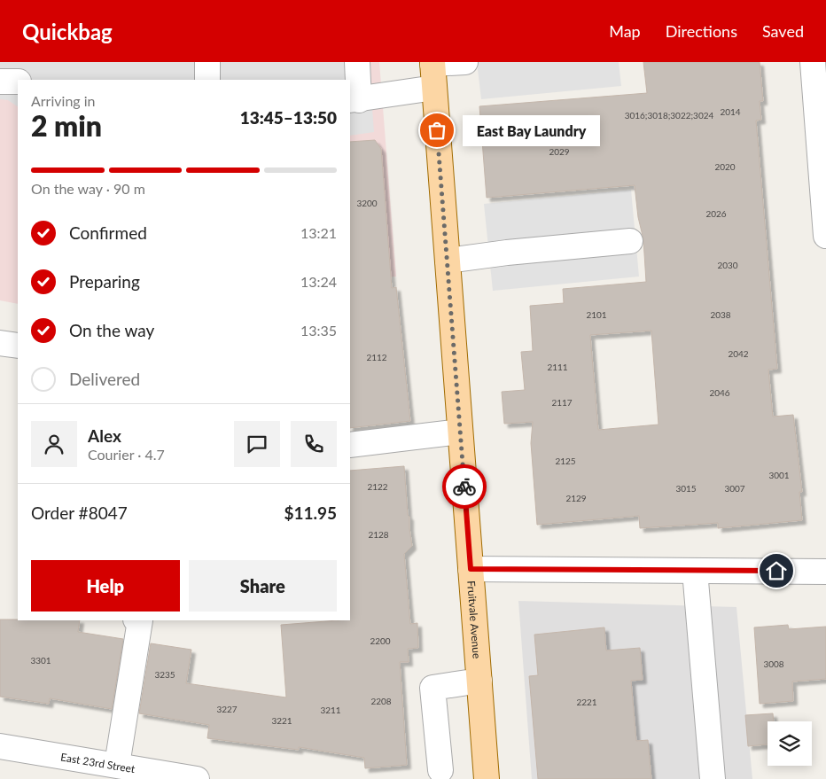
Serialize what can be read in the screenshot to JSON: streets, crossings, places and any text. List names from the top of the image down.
{
  "streets": {
    "main road": ["Fruitvale Avenue"],
    "street": ["East 23rd Street"]
  },
  "places": ["East Bay Laundry"],
  "house_numbers": [
    "2014",
    "3016;3018;3022;3024",
    "2029",
    "2020",
    "3200",
    "2026",
    "2030",
    "2101",
    "2038",
    "2042",
    "2112",
    "2111",
    "2046",
    "2117",
    "2125",
    "3001",
    "2122",
    "3015",
    "3007",
    "2129",
    "2128",
    "2200",
    "3301",
    "3008",
    "3235",
    "2208",
    "2221",
    "3227",
    "3211",
    "3221"
  ],
  "page": {
    "header": "Quickbag",
    "nav": ["Map", "Directions", "Saved"],
    "heading": ["2 min", "Arriving in", "13:45–13:50"],
    "panel": [
      "Alex",
      "Courier · 4.7",
      "Order #8047",
      "$11.95"
    ],
    "bubble": "East Bay Laundry",
    "bar": "On the way · 90 m",
    "list": [
      ["Confirmed", "13:21"],
      ["Preparing", "13:24"],
      ["On the way", "13:35"],
      "Delivered"
    ],
    "buttons": ["Help", "Share"]
  }
}
